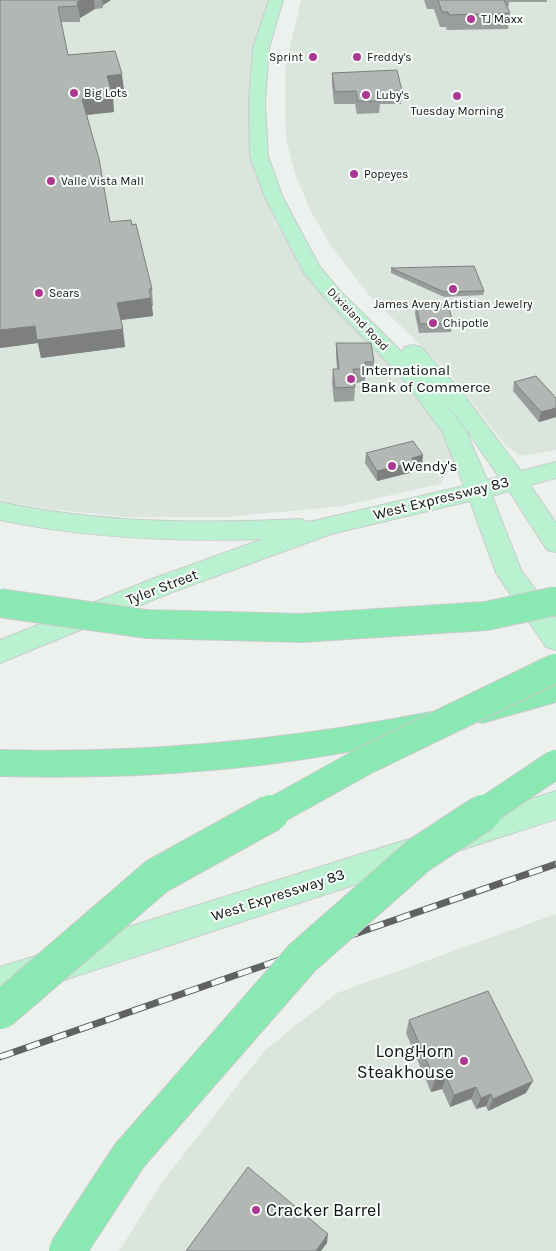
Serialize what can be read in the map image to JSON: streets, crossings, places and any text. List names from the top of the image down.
{
  "streets": {
    "main road": ["Dixieland Road", "West Expressway 83", "Tyler Street"]
  },
  "crossings": [
    ["Dixieland Road", "West Expressway 83"],
    ["West Expressway 83", "Tyler Street"]
  ],
  "places": [
    "TJ Maxx",
    "Sprint",
    "Freddy's",
    "Big Lots",
    "Luby's",
    "Tuesday Morning",
    "Popeyes",
    "Valle Vista Mall",
    "James Avery Artistian Jewelry",
    "Sears",
    "Chipotle",
    "International Bank of Commerce",
    "Wendy's",
    "LongHorn Steakhouse",
    "Cracker Barrel"
  ]
}
